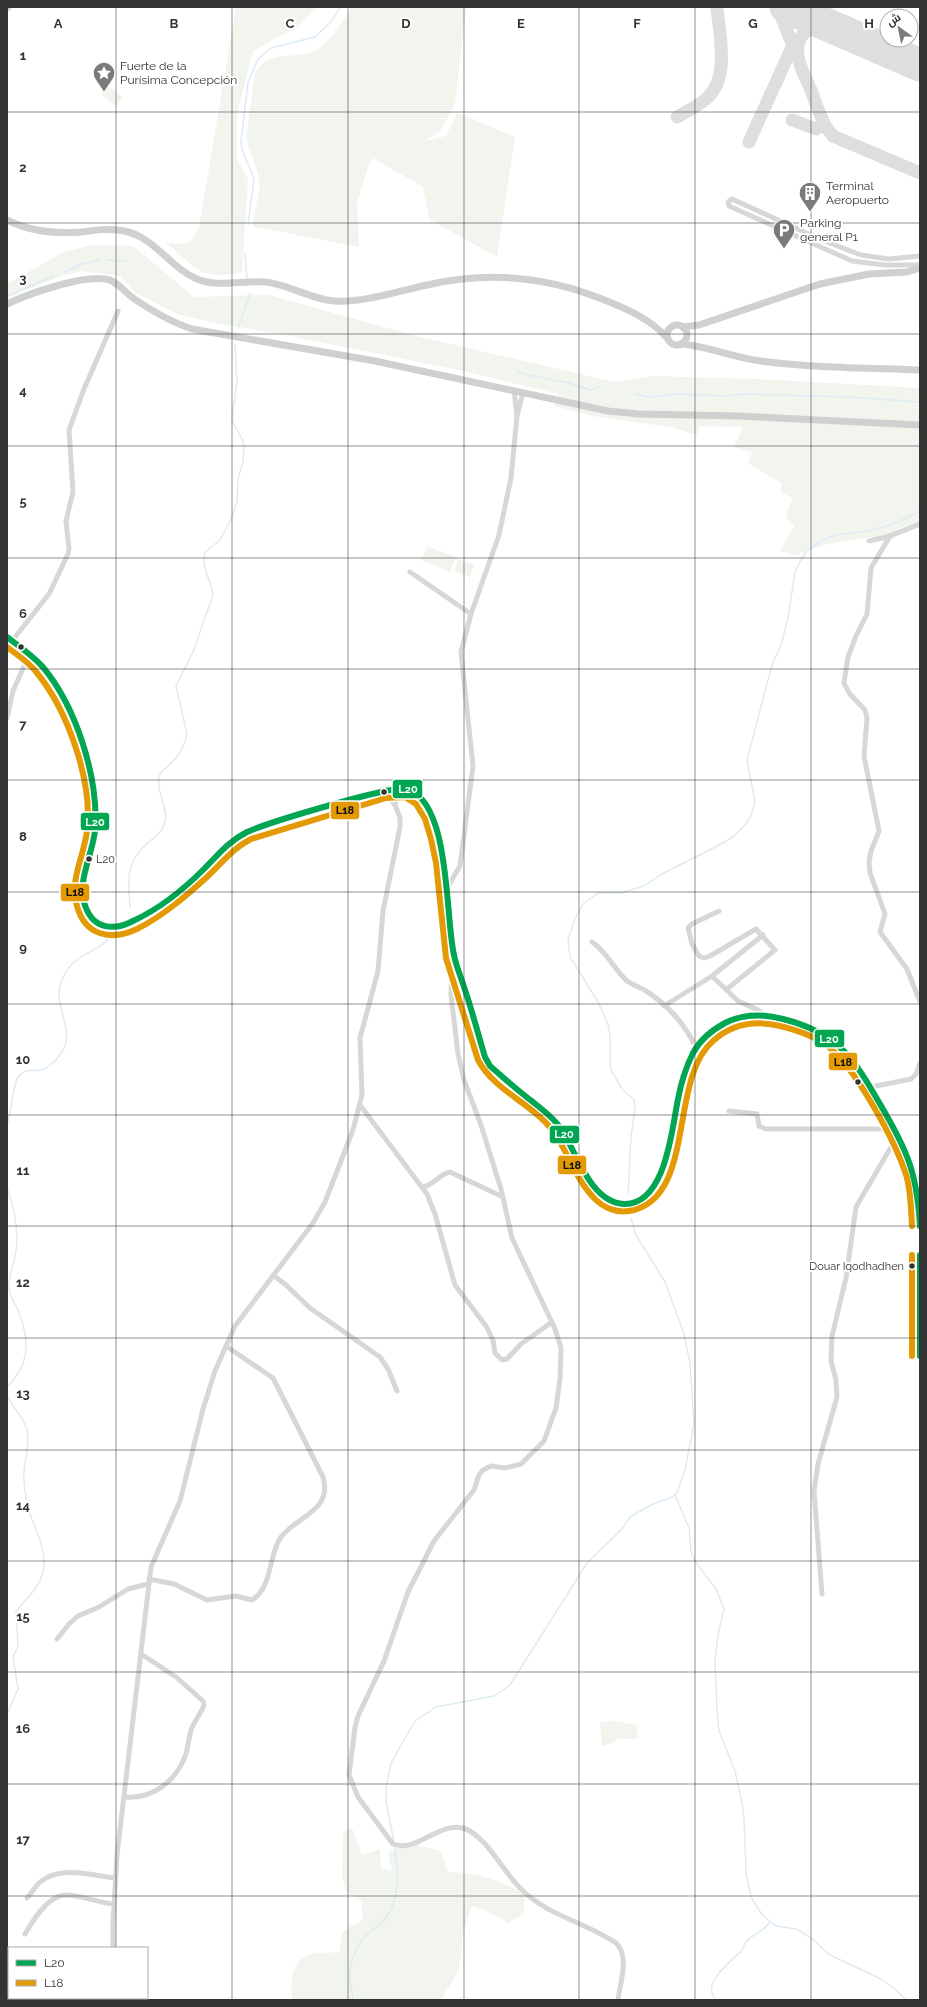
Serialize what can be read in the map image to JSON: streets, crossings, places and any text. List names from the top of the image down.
{
  "places": {
    "place": ["Fuerte de la Purísima Concepción"],
    "building": ["Terminal Aeropuerto"],
    "parking": ["Parking general P1"],
    "other": ["L20", "Douar Iqodhadhen"]
  },
  "lines": ["transit line L20", "transit line L18"],
  "legend": ["L20", "L18"],
  "north": "top left",
  "grid": {
    "columns": [
      "A",
      "B",
      "C",
      "D",
      "E",
      "F",
      "G",
      "H"
    ],
    "rows": [
      "1",
      "2",
      "3",
      "4",
      "5",
      "6",
      "7",
      "8",
      "9",
      "10",
      "11",
      "12",
      "13",
      "14",
      "15",
      "16",
      "17"
    ]
  }
}
